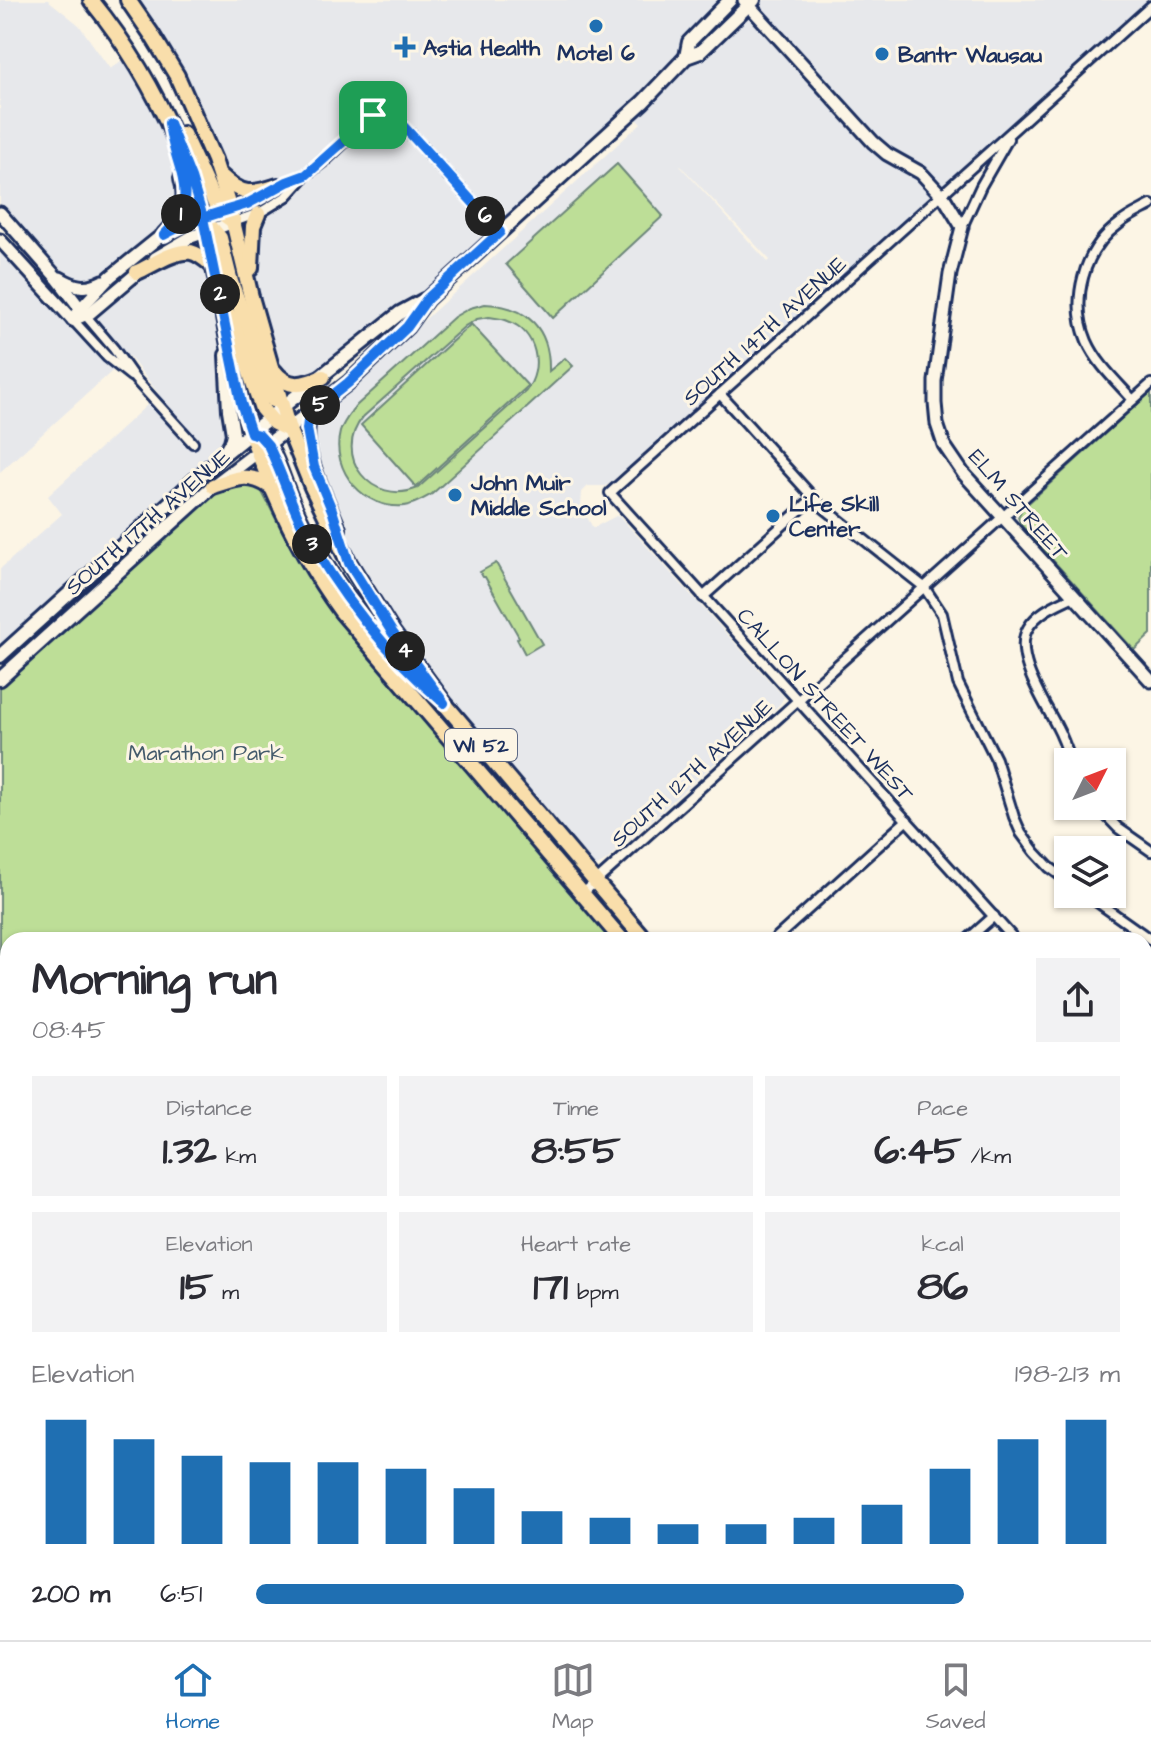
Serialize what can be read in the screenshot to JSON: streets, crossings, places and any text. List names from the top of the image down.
{
  "streets": {
    "main road": ["SOUTH 17TH AVENUE", "WI 52"],
    "street": [
      "SOUTH 14TH AVENUE",
      "ELM STREET",
      "CALLON STREET WEST",
      "SOUTH 12TH AVENUE"
    ]
  },
  "crossings": [
    ["SOUTH 14TH AVENUE", "ELM STREET"],
    ["SOUTH 14TH AVENUE", "CALLON STREET WEST"],
    ["ELM STREET", "SOUTH 12TH AVENUE"],
    ["SOUTH 17TH AVENUE", "WI 52"],
    ["CALLON STREET WEST", "SOUTH 12TH AVENUE"],
    ["WI 52", "SOUTH 12TH AVENUE"]
  ],
  "parks": ["Marathon Park"],
  "places": {
    "other": [
      "Motel 6",
      "Bantr Wausau",
      "John Muir Middle School",
      "Life Skill Center"
    ],
    "health": ["Astia Health"]
  },
  "north": "top right",
  "page": {
    "pins": [
      "1",
      "6",
      "2",
      "5",
      "3",
      "4"
    ],
    "heading": ["Morning run", "08:45"],
    "stats": [
      ["Distance", "1.32 km"],
      ["Time", "8:55"],
      ["Pace", "6:45 /km"],
      ["Elevation", "15 m"],
      ["Heart rate", "171 bpm"],
      ["kcal", "86"]
    ],
    "chart": ["Elevation", "198–213 m"],
    "list": [
      {
        "name": "200 m",
        "note": "6:51"
      }
    ],
    "tabs": ["Home", "Map", "Saved"]
  }
}
